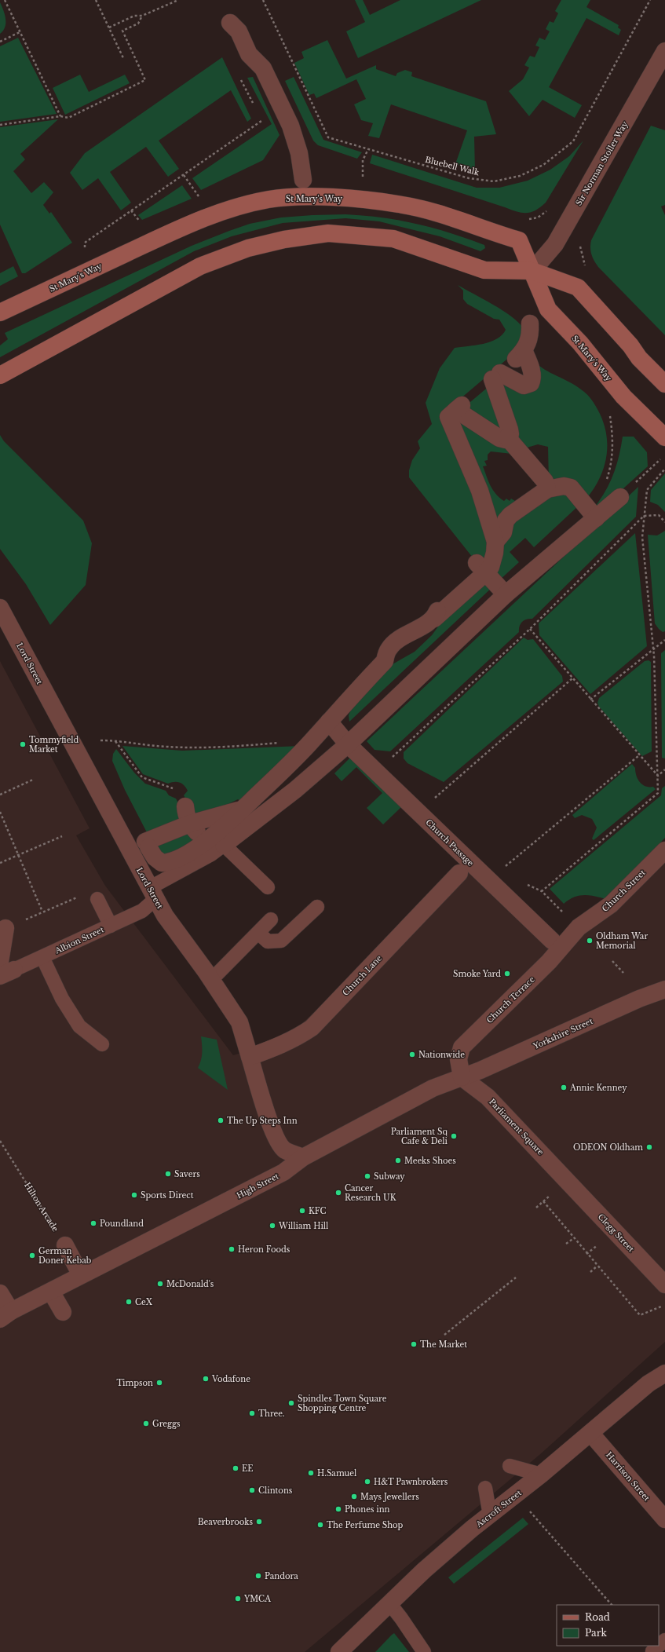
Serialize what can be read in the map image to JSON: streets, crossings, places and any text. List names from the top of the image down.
{
  "streets": {
    "main road": ["St Mary's Way"],
    "street": [
      "Sir Norman Stoller Way",
      "Lord Street",
      "Church Passage",
      "Church Street",
      "Church Lane",
      "Church Terrace",
      "Yorkshire Street",
      "Parliament Square",
      "High Street",
      "Clegg Street",
      "Harrison Street",
      "Ascroft Street"
    ],
    "lane": ["Albion Street"],
    "path": ["Bluebell Walk", "Hilton Arcade"]
  },
  "crossings": [
    ["Sir Norman Stoller Way", "St Mary's Way"],
    ["Lord Street", "Albion Street"],
    ["Lord Street", "Church Lane"],
    ["Lord Street", "High Street"],
    ["Church Street", "Church Terrace"],
    ["Church Terrace", "Yorkshire Street"],
    ["Church Terrace", "Parliament Square"],
    ["Church Terrace", "High Street"],
    ["Yorkshire Street", "Parliament Square"],
    ["Yorkshire Street", "High Street"],
    ["Parliament Square", "High Street"],
    ["Parliament Square", "Clegg Street"],
    ["Harrison Street", "Ascroft Street"]
  ],
  "places": [
    "Tommyfield Market",
    "Oldham War Memorial",
    "Smoke Yard",
    "Nationwide",
    "Annie Kenney",
    "The Up Steps Inn",
    "Parliament Sq Cafe & Deli",
    "ODEON Oldham",
    "Meeks Shoes",
    "Savers",
    "Subway",
    "Cancer Research UK",
    "Sports Direct",
    "KFC",
    "Poundland",
    "William Hill",
    "Heron Foods",
    "German Doner Kebab",
    "McDonald's",
    "CeX",
    "The Market",
    "Vodafone",
    "Timpson",
    "Spindles Town Square Shopping Centre",
    "Three.",
    "Greggs",
    "EE",
    "H.Samuel",
    "H&T Pawnbrokers",
    "Clintons",
    "Mays Jewellers",
    "Phones inn",
    "Beaverbrooks",
    "The Perfume Shop",
    "Pandora",
    "YMCA"
  ],
  "legend": ["Road", "Park"]
}
